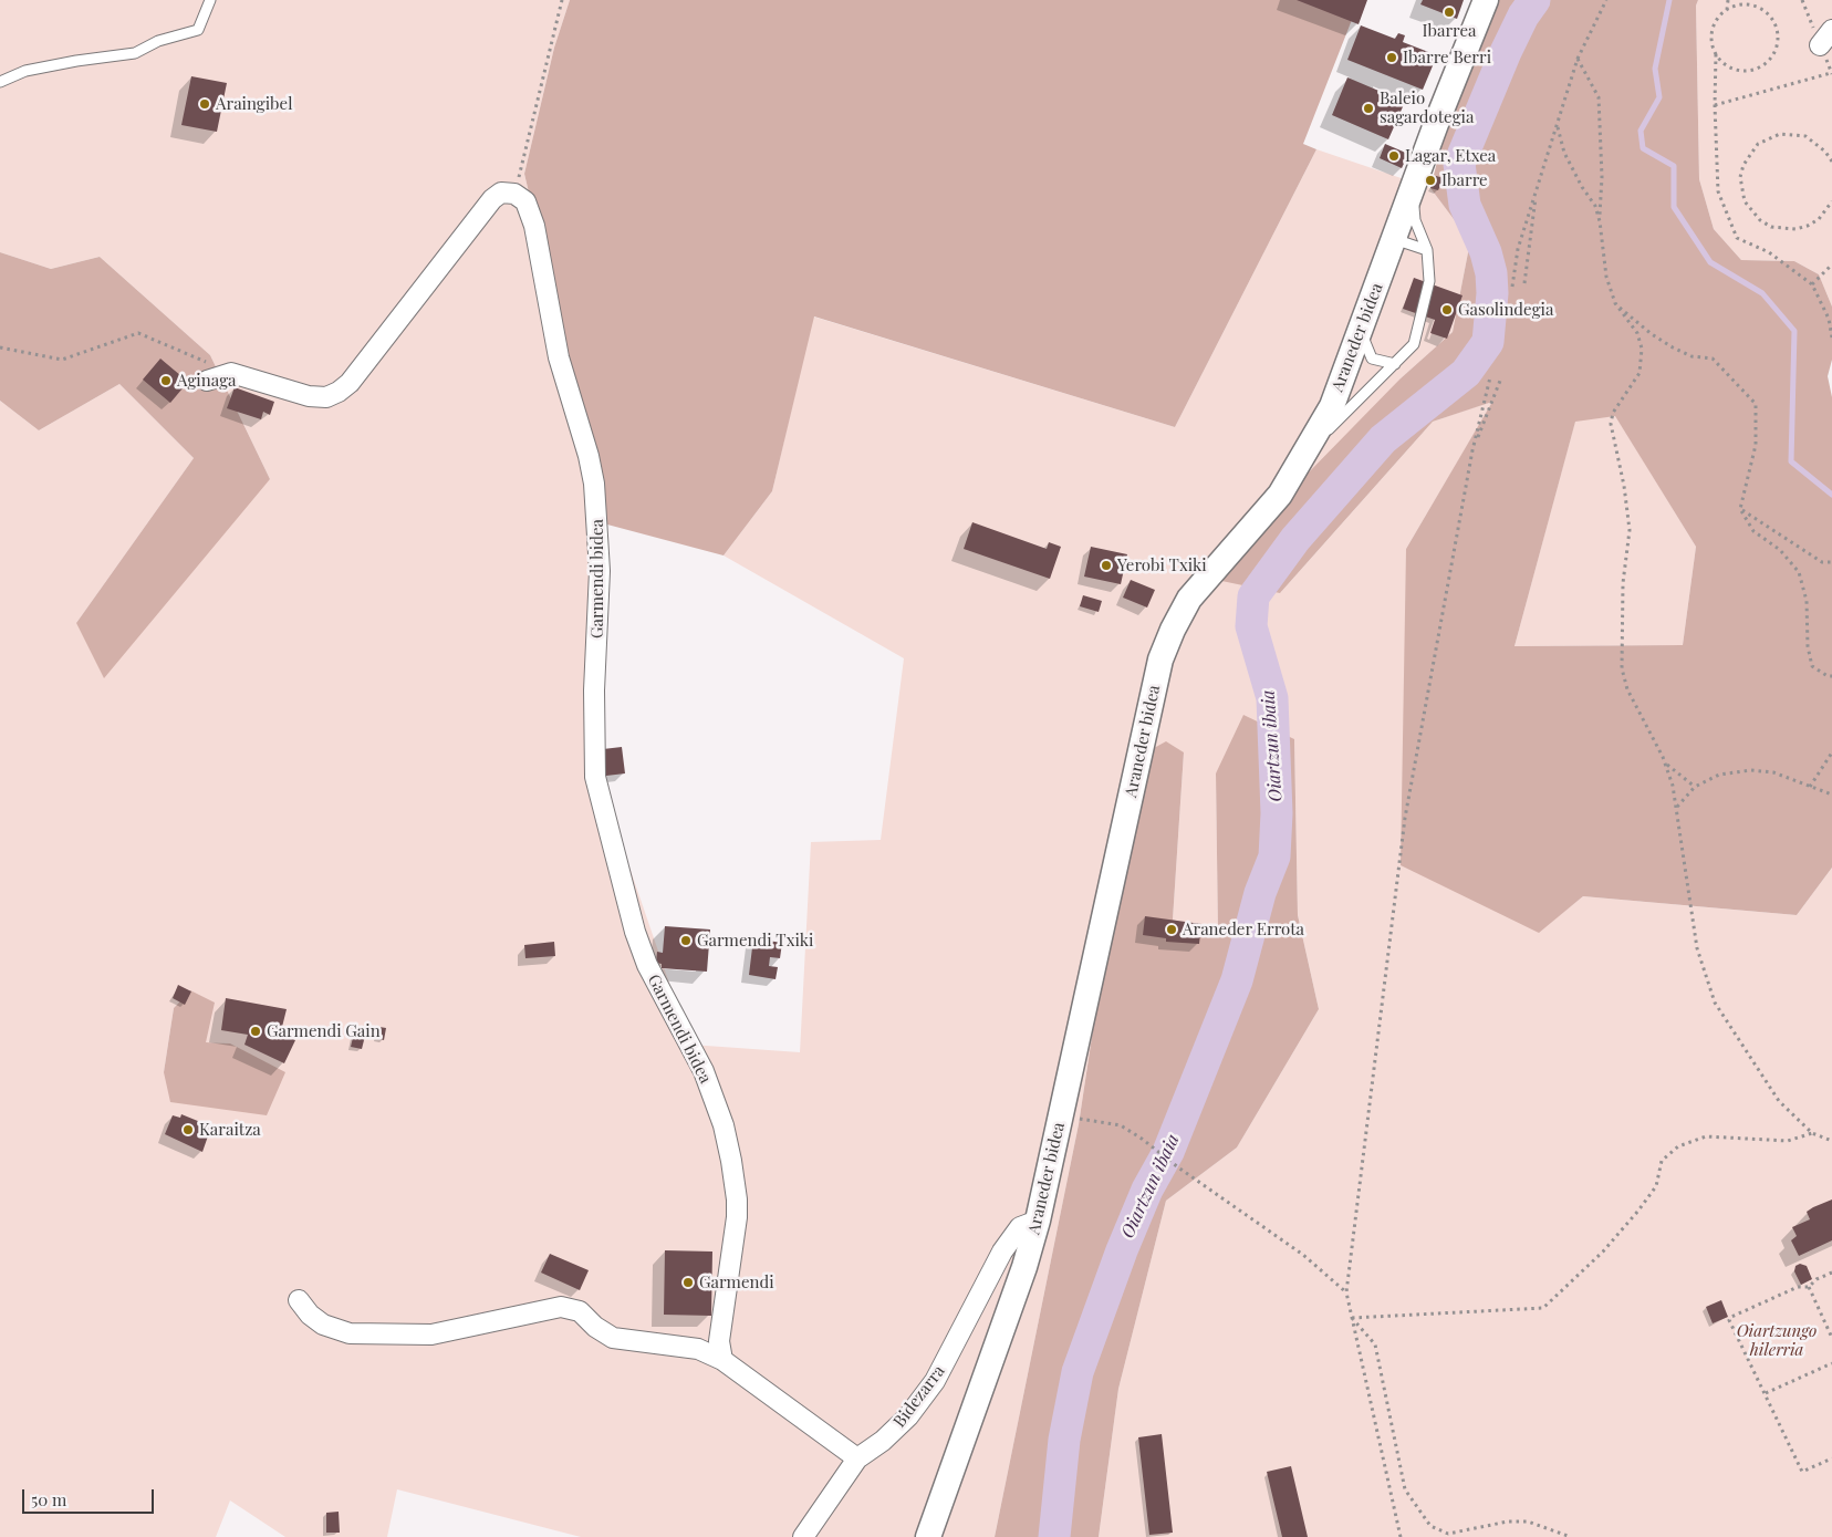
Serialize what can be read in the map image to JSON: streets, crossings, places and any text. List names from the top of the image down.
{
  "streets": {
    "street": ["Araneder bidea", "Garmendi bidea", "Bidezarra"]
  },
  "crossings": [
    ["Araneder bidea", "Bidezarra"]
  ],
  "water": ["Oiartzun ibaia"],
  "parks": ["Oiartzungo hilerria"],
  "places": [
    "Ibarrea",
    "Ibarre Berri",
    "Araingibel",
    "Baleio sagardotegia",
    "Lagar, Etxea",
    "Ibarre",
    "Gasolindegia",
    "Aginaga",
    "Yerobi Txiki",
    "Araneder Errota",
    "Garmendi Txiki",
    "Garmendi Gain",
    "Karaitza",
    "Garmendi"
  ],
  "scale_bar": "50 m"
}
